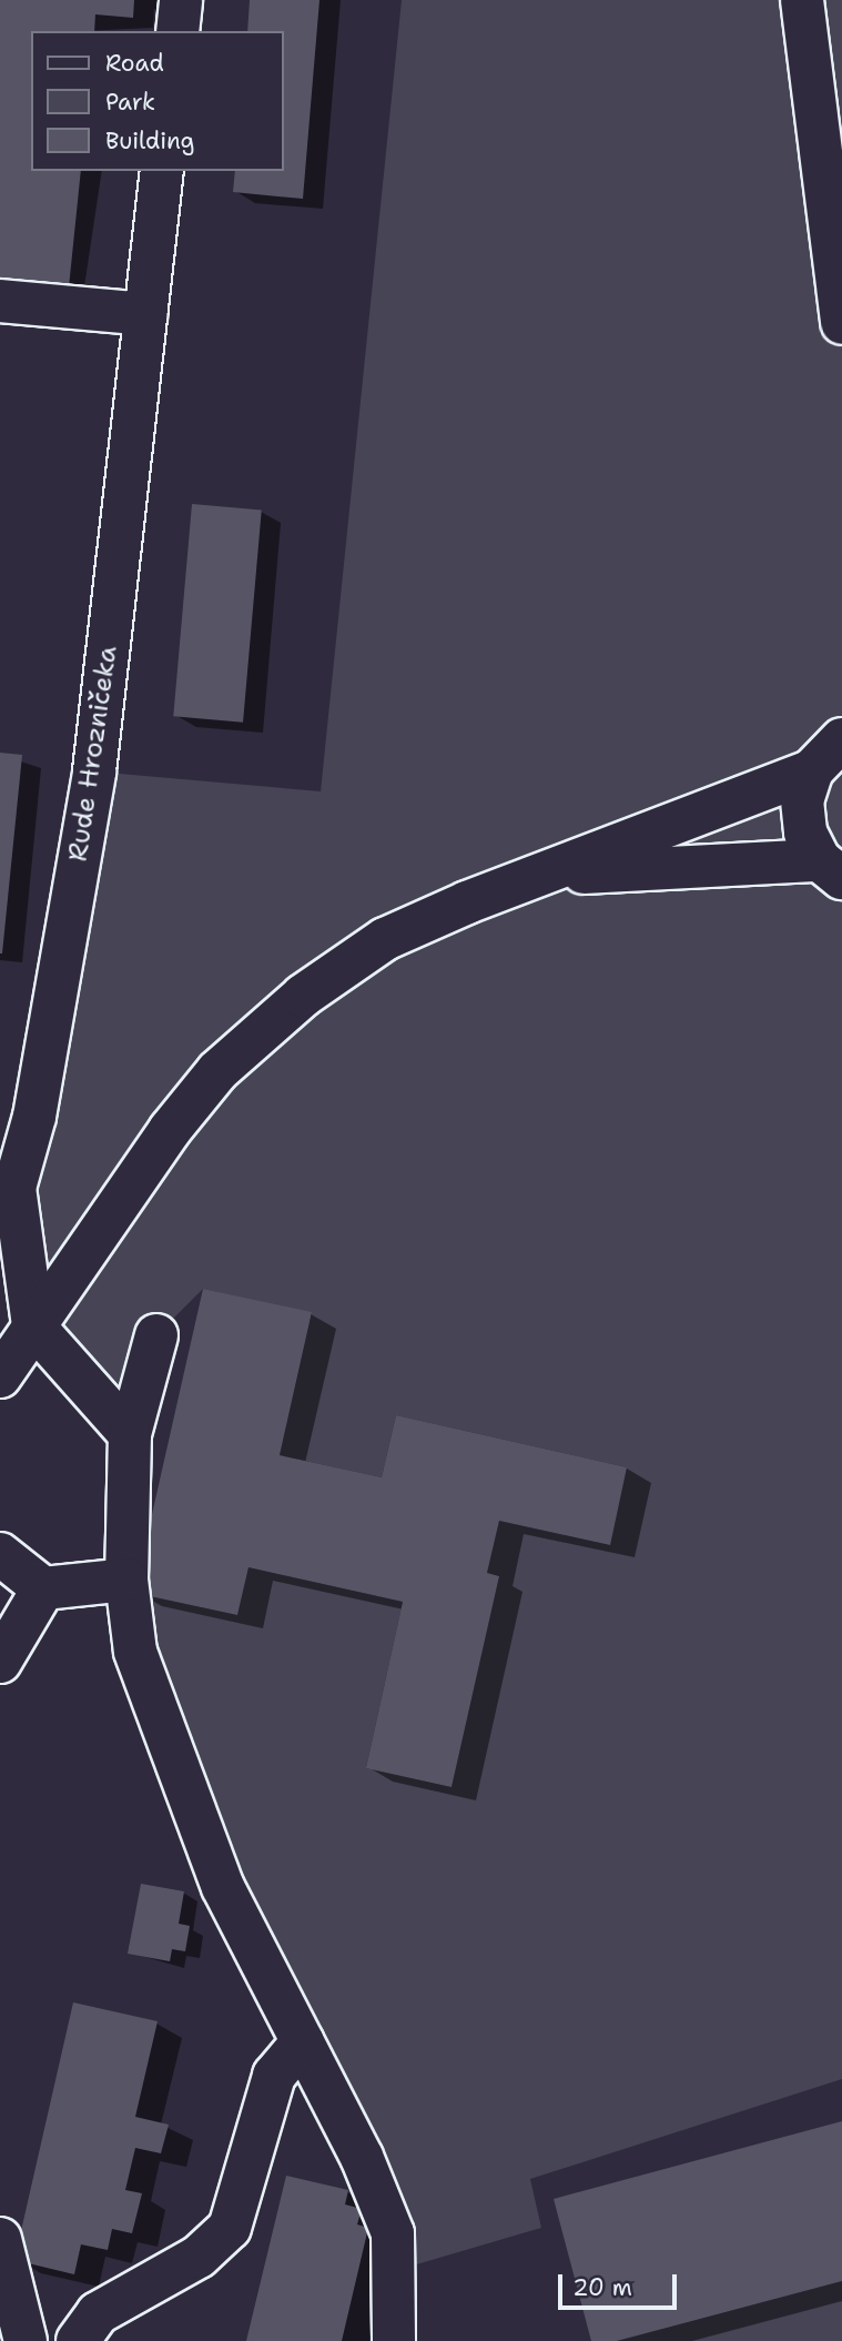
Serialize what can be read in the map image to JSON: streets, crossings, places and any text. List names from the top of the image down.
{
  "streets": {
    "street": ["Rude Hrozničeka"]
  },
  "legend": ["Road", "Park", "Building"],
  "scale_bar": "20 m"
}
